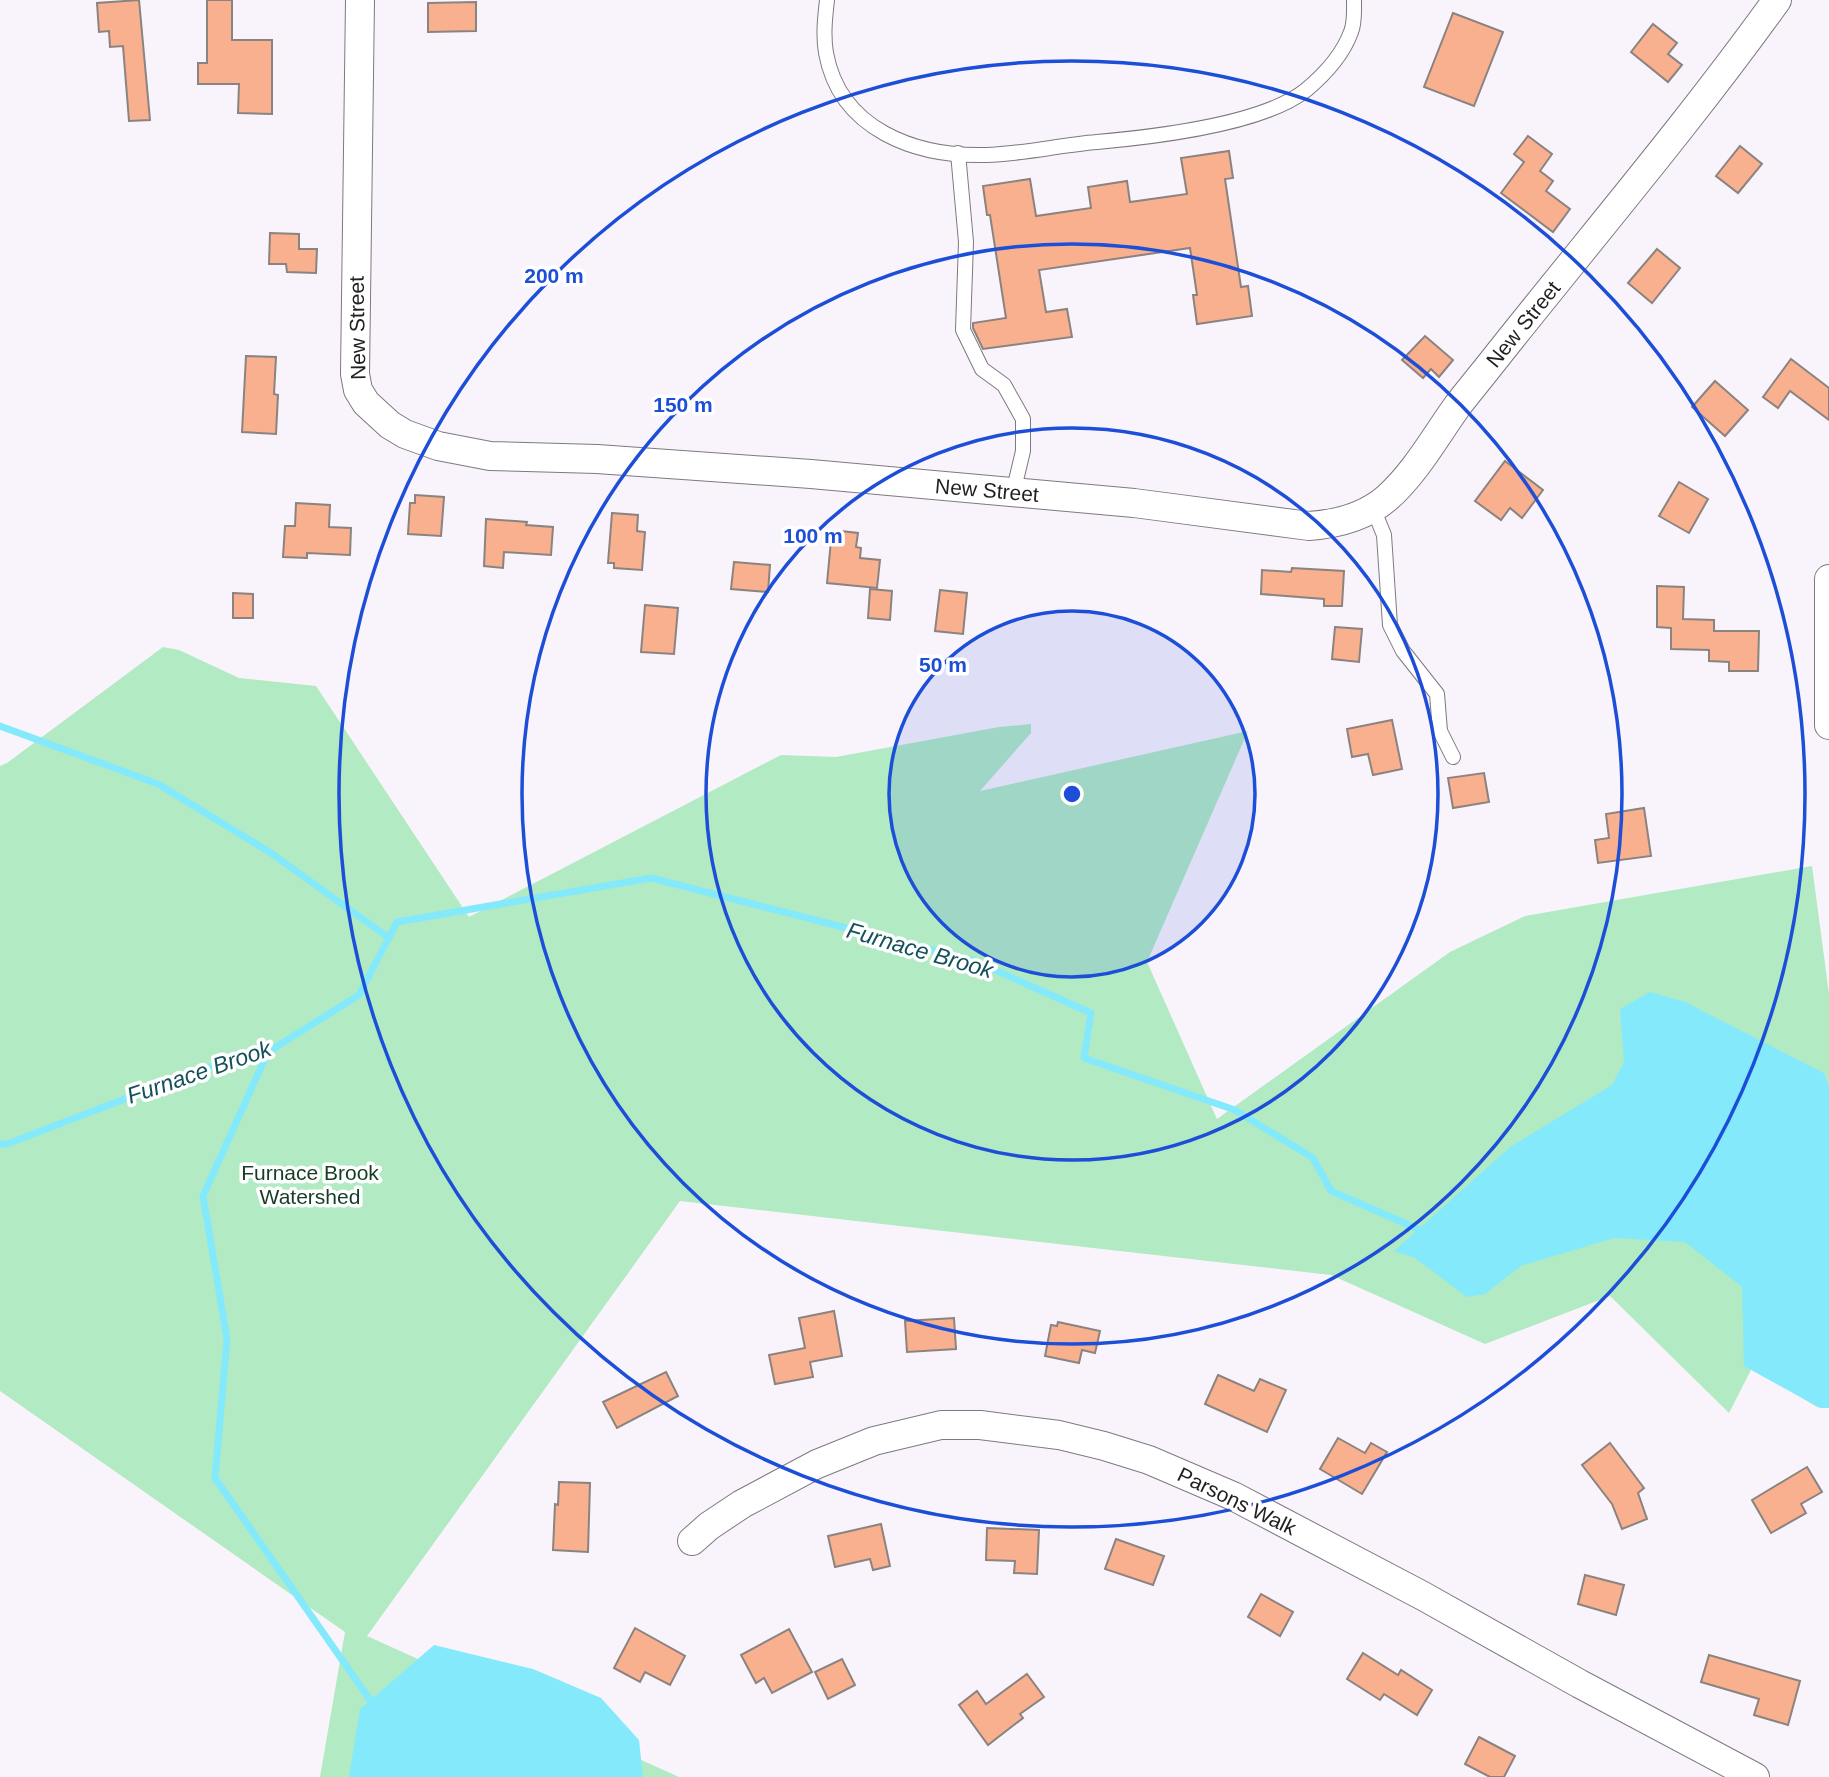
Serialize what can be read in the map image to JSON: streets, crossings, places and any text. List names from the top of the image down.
{
  "streets": {
    "street": ["New Street", "Parsons Walk"]
  },
  "water": ["Furnace Brook"],
  "parks": ["Furnace Brook Watershed"],
  "rings": [
    "200 m",
    "150 m",
    "100 m",
    "50 m"
  ]
}
